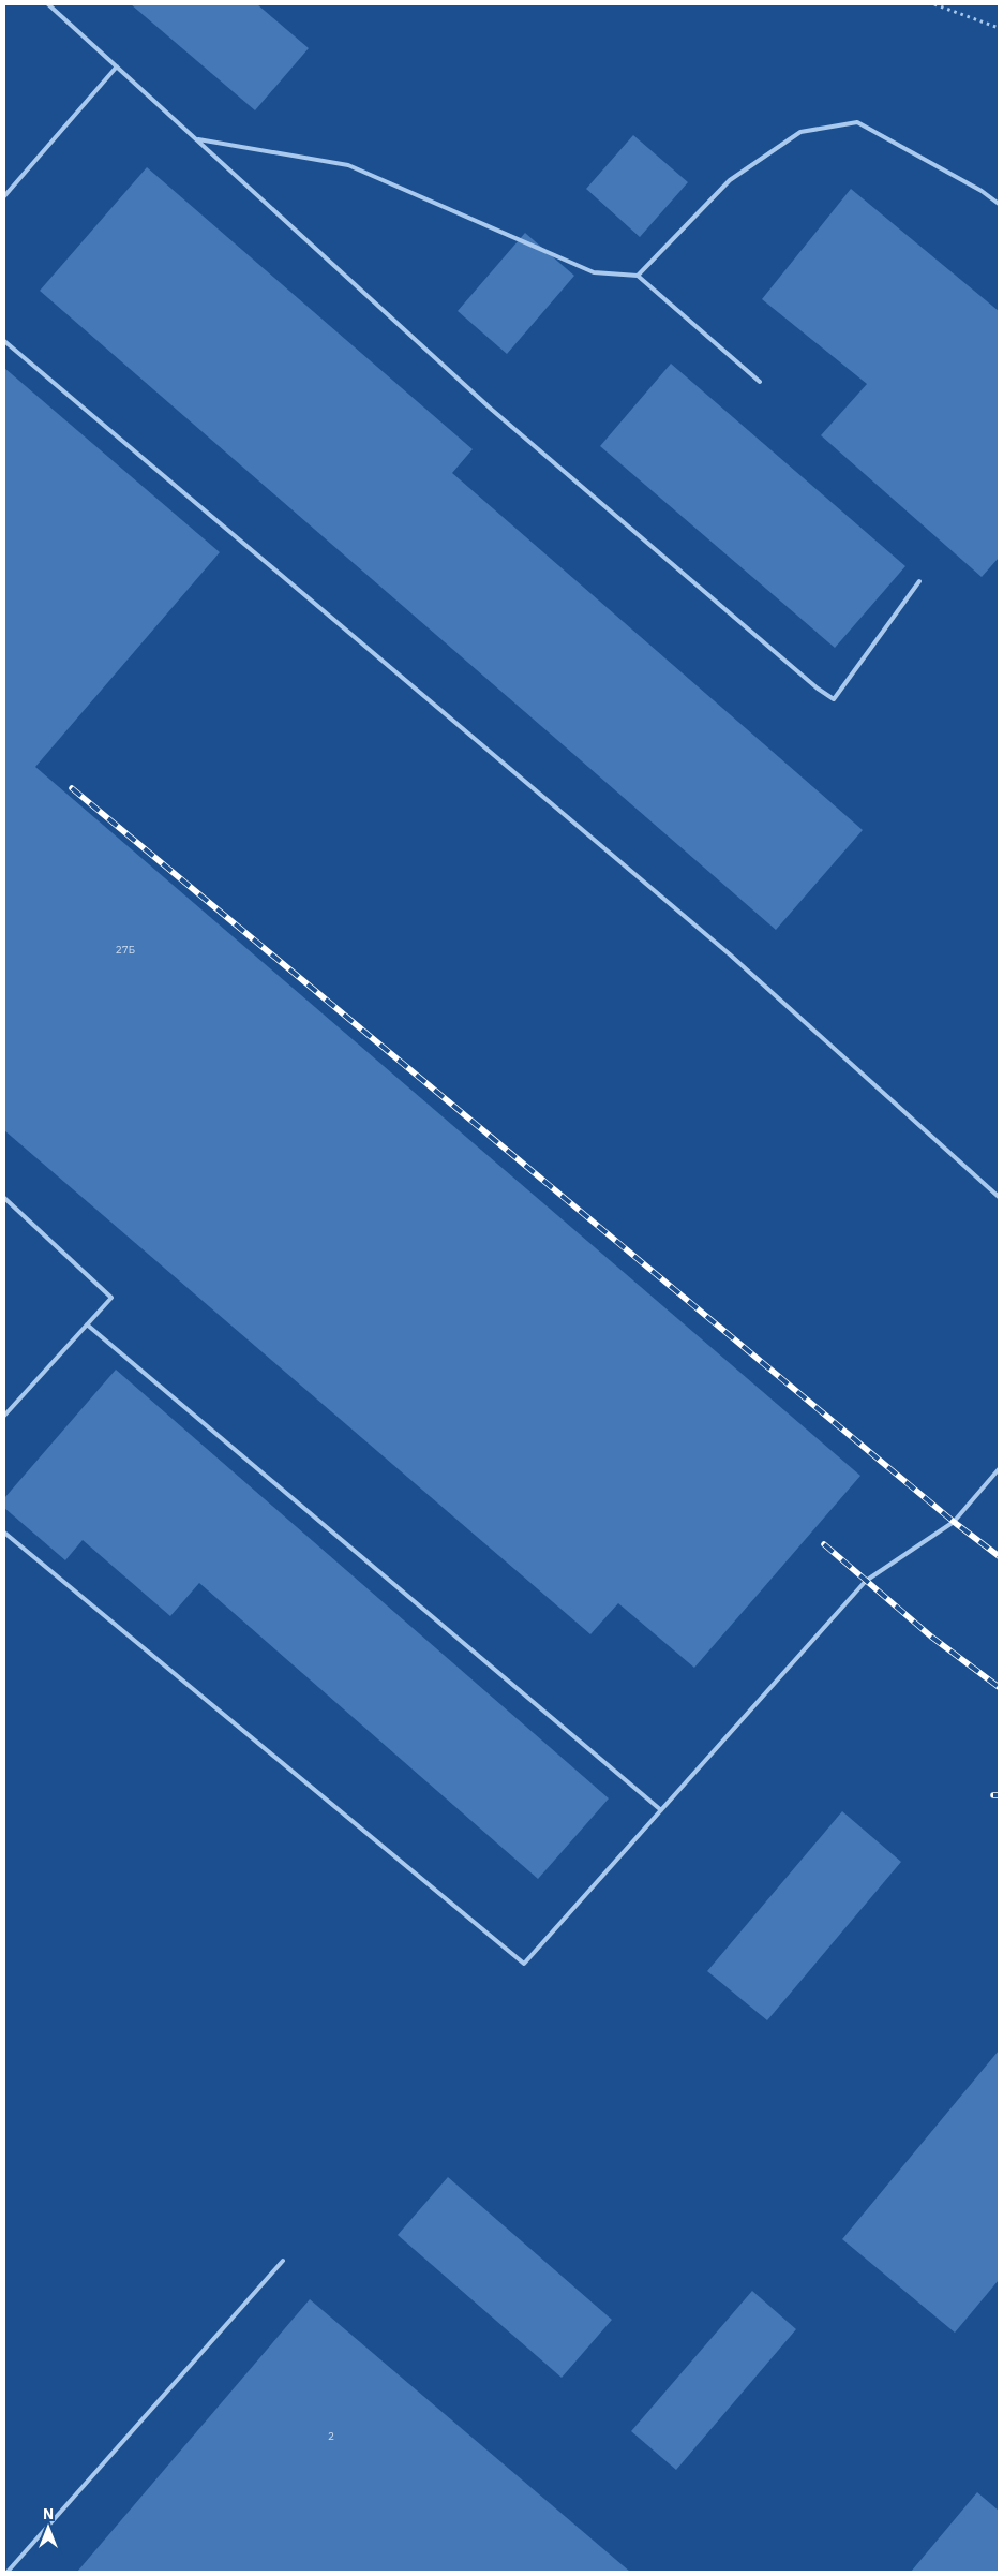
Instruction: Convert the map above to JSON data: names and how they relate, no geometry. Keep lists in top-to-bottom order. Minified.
{"house_numbers":["27Б","2"],"north":"top"}
